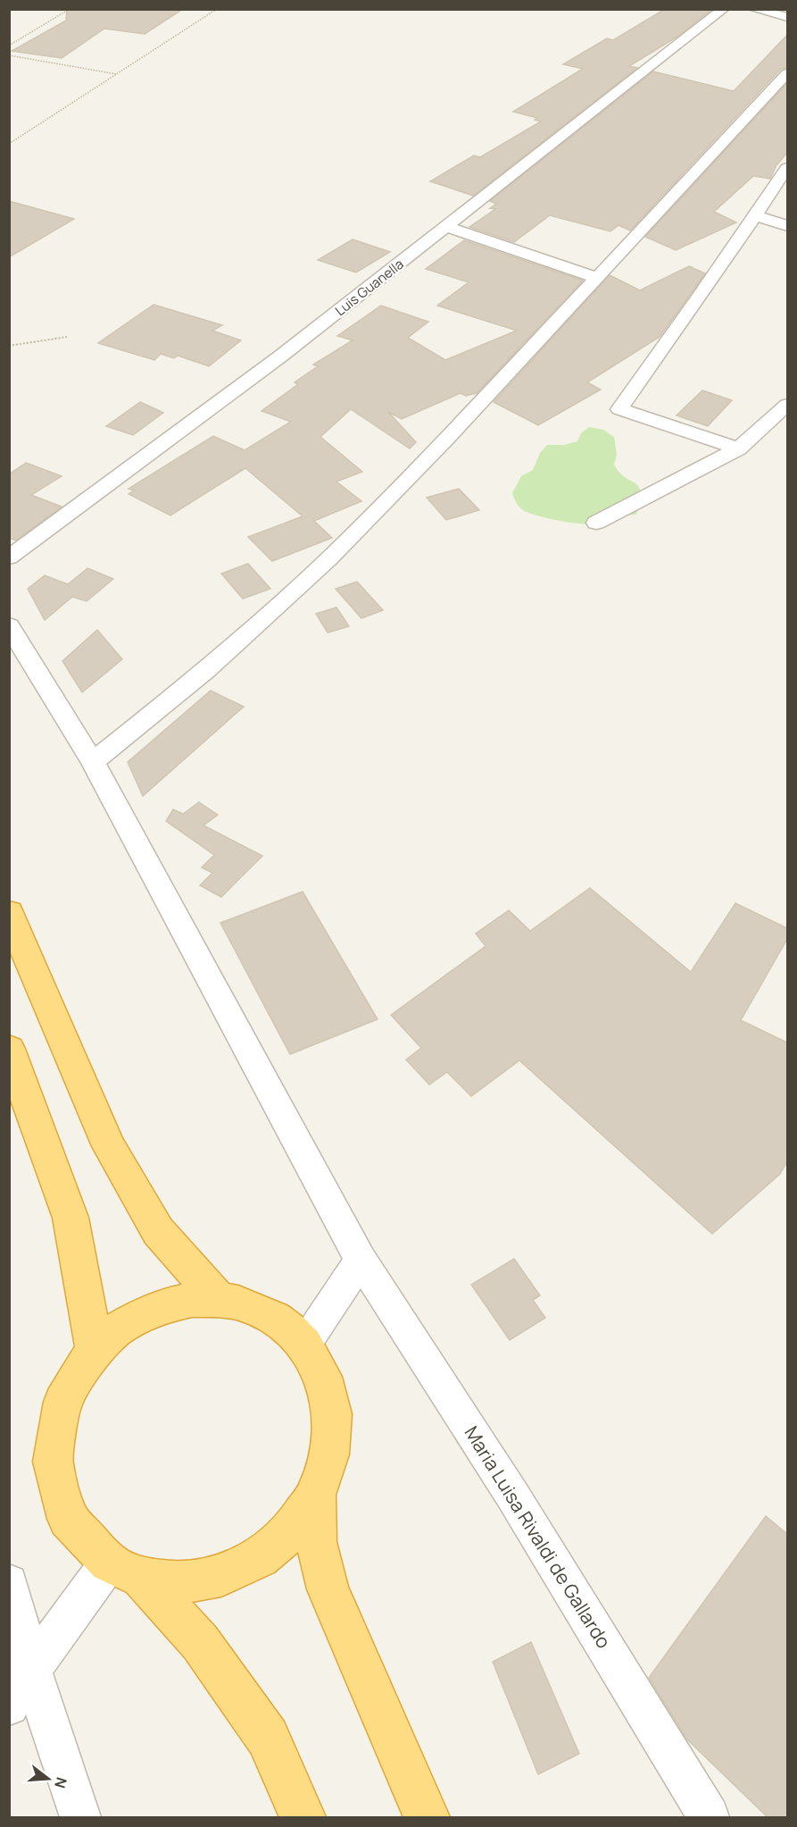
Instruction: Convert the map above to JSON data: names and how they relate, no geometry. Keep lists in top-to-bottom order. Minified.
{"streets":{"street":["Luis Guanella","Maria Luisa Rivaldi de Gallardo"]},"north":"right"}
